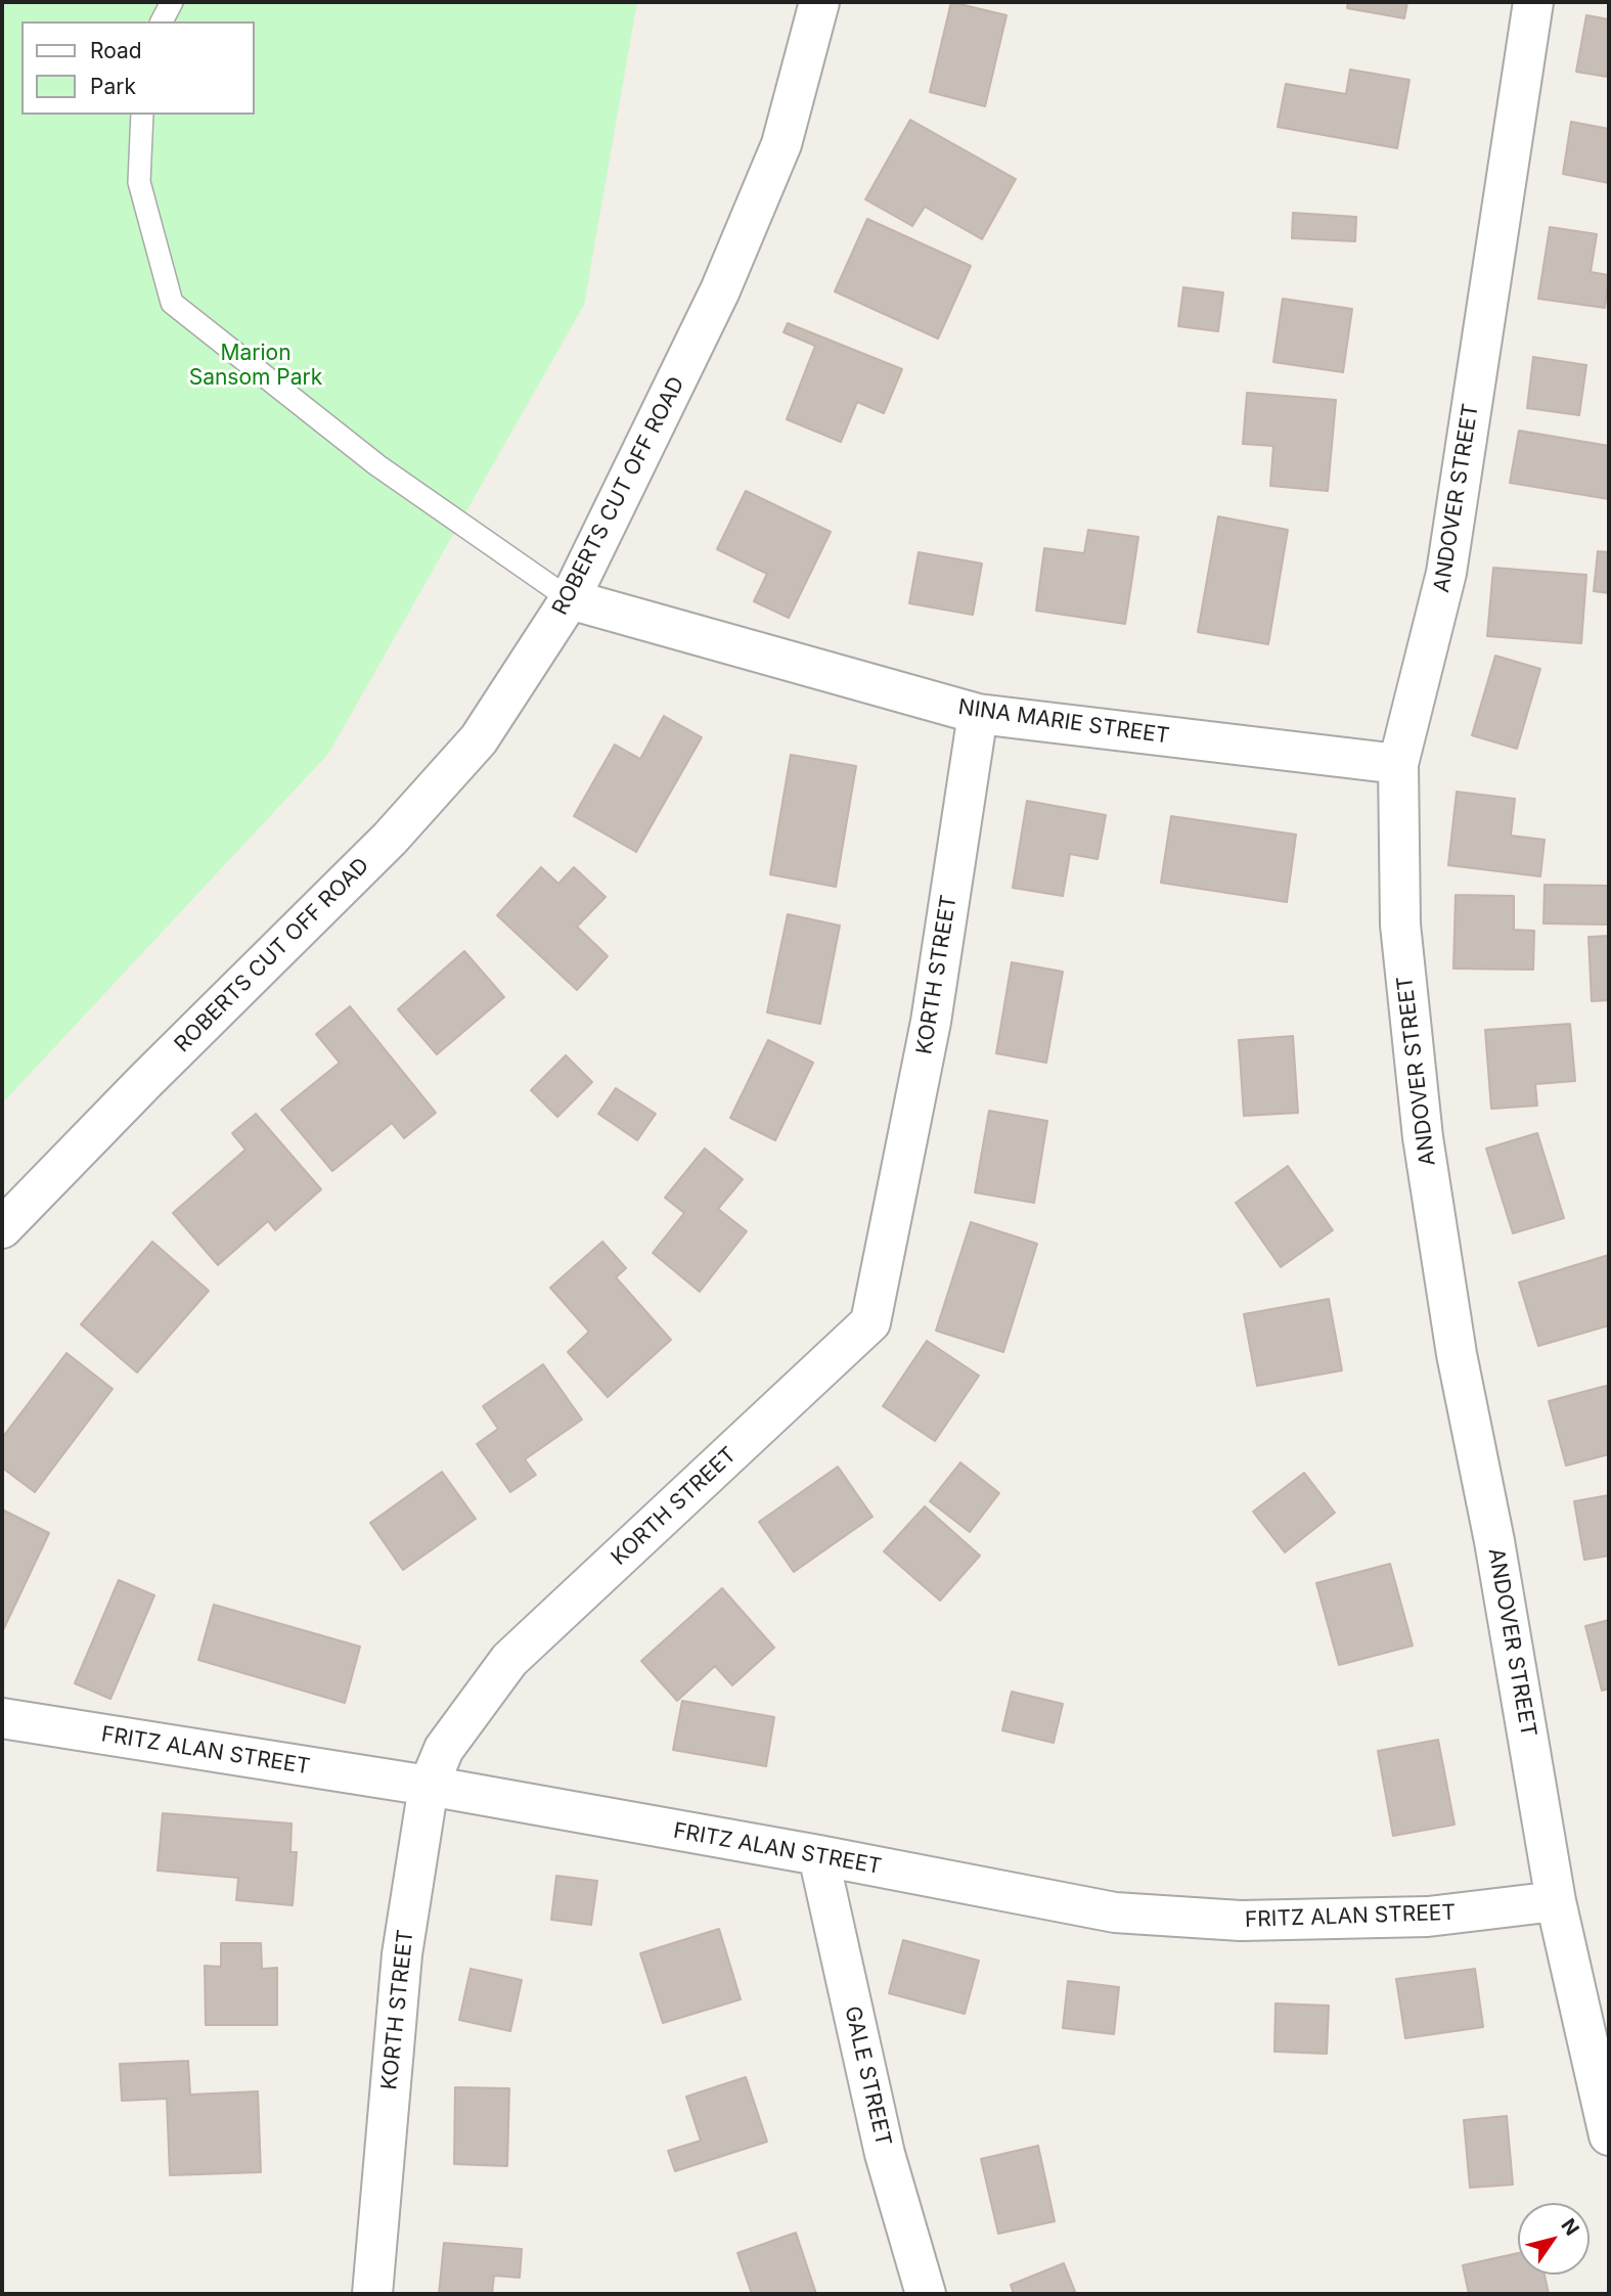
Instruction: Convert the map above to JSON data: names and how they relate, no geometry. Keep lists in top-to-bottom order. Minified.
{"streets":{"street":["ROBERTS CUT OFF ROAD","ANDOVER STREET","NINA MARIE STREET","KORTH STREET","FRITZ ALAN STREET","GALE STREET"]},"crossings":[["ROBERTS CUT OFF ROAD","NINA MARIE STREET"],["ANDOVER STREET","NINA MARIE STREET"],["ANDOVER STREET","FRITZ ALAN STREET"],["NINA MARIE STREET","KORTH STREET"],["KORTH STREET","FRITZ ALAN STREET"],["FRITZ ALAN STREET","GALE STREET"]],"parks":["Marion Sansom Park"],"legend":["Road","Park"],"north":"top right"}
